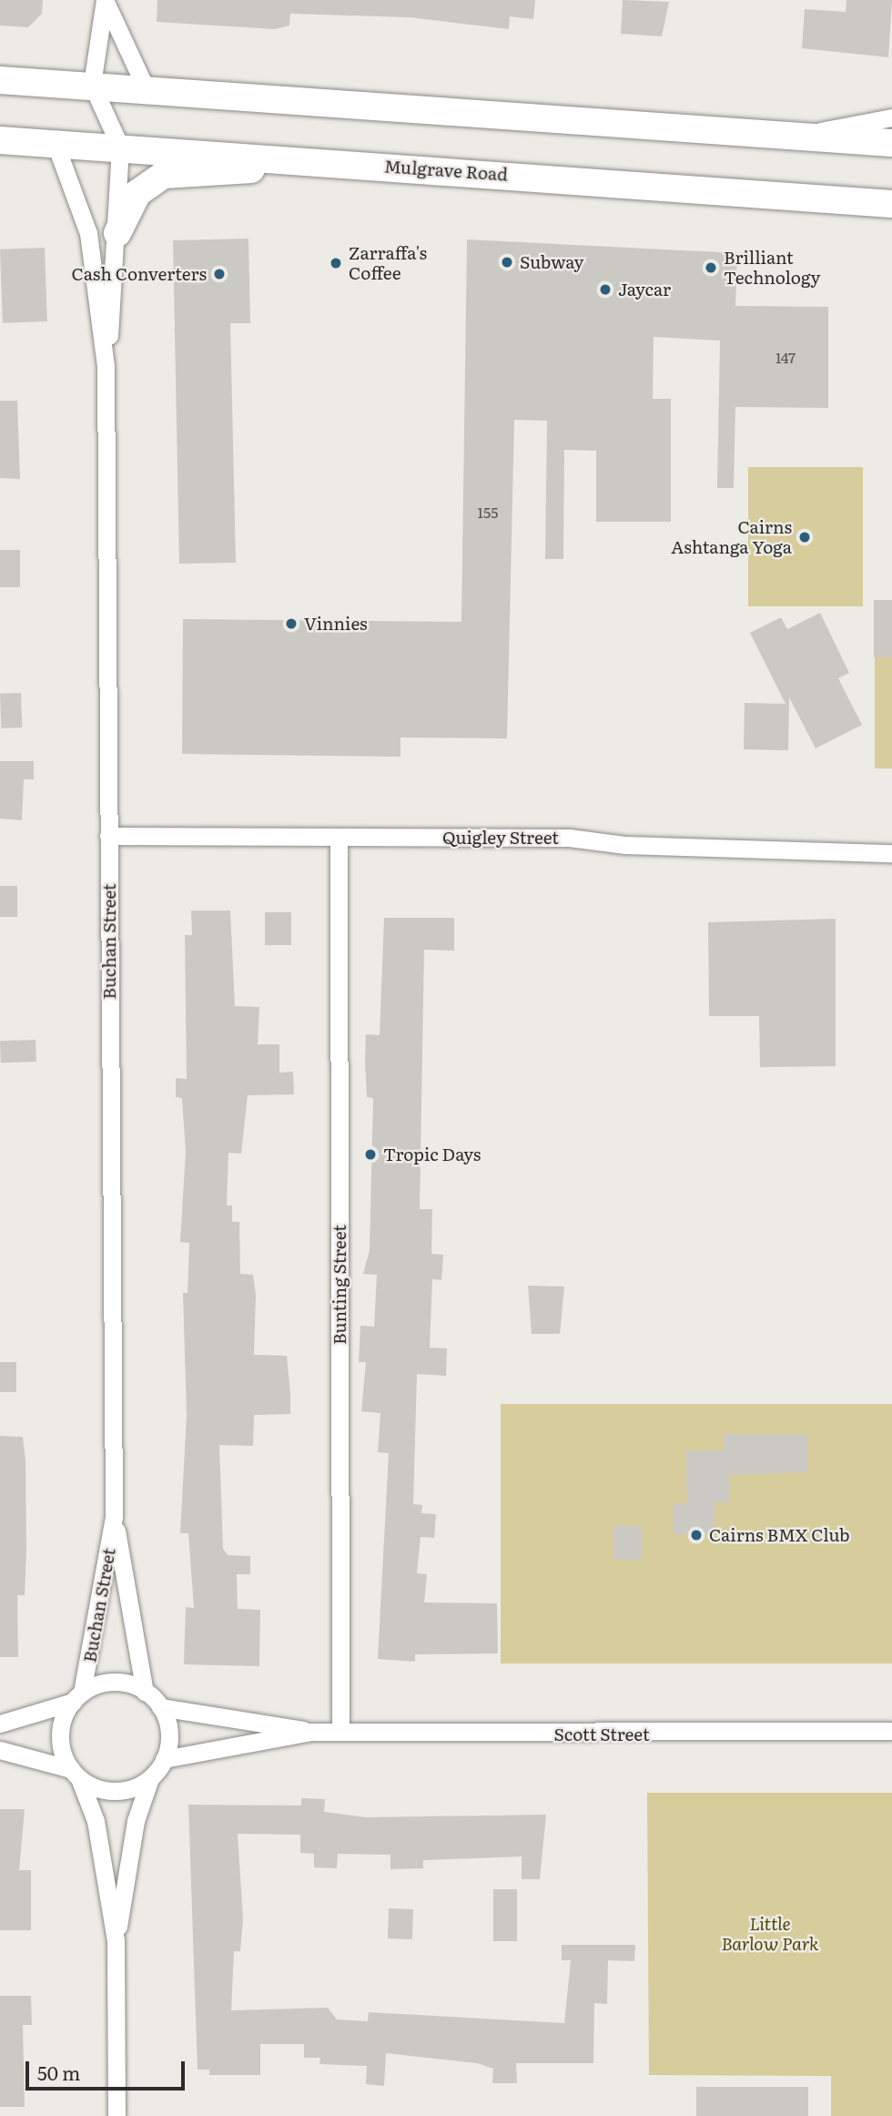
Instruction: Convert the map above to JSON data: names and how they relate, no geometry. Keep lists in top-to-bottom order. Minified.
{"streets":{"main road":["Mulgrave Road"],"street":["Quigley Street","Buchan Street","Bunting Street","Scott Street"]},"crossings":[["Mulgrave Road","Buchan Street"],["Quigley Street","Buchan Street"],["Quigley Street","Bunting Street"],["Buchan Street","Scott Street"],["Bunting Street","Scott Street"]],"parks":["Little Barlow Park"],"places":["Subway","Zarraffa's Coffee","Brilliant Technology","Cash Converters","Jaycar","Cairns Ashtanga Yoga","Vinnies","Tropic Days","Cairns BMX Club"],"house_numbers":["147","155"],"scale_bar":"50 m"}
